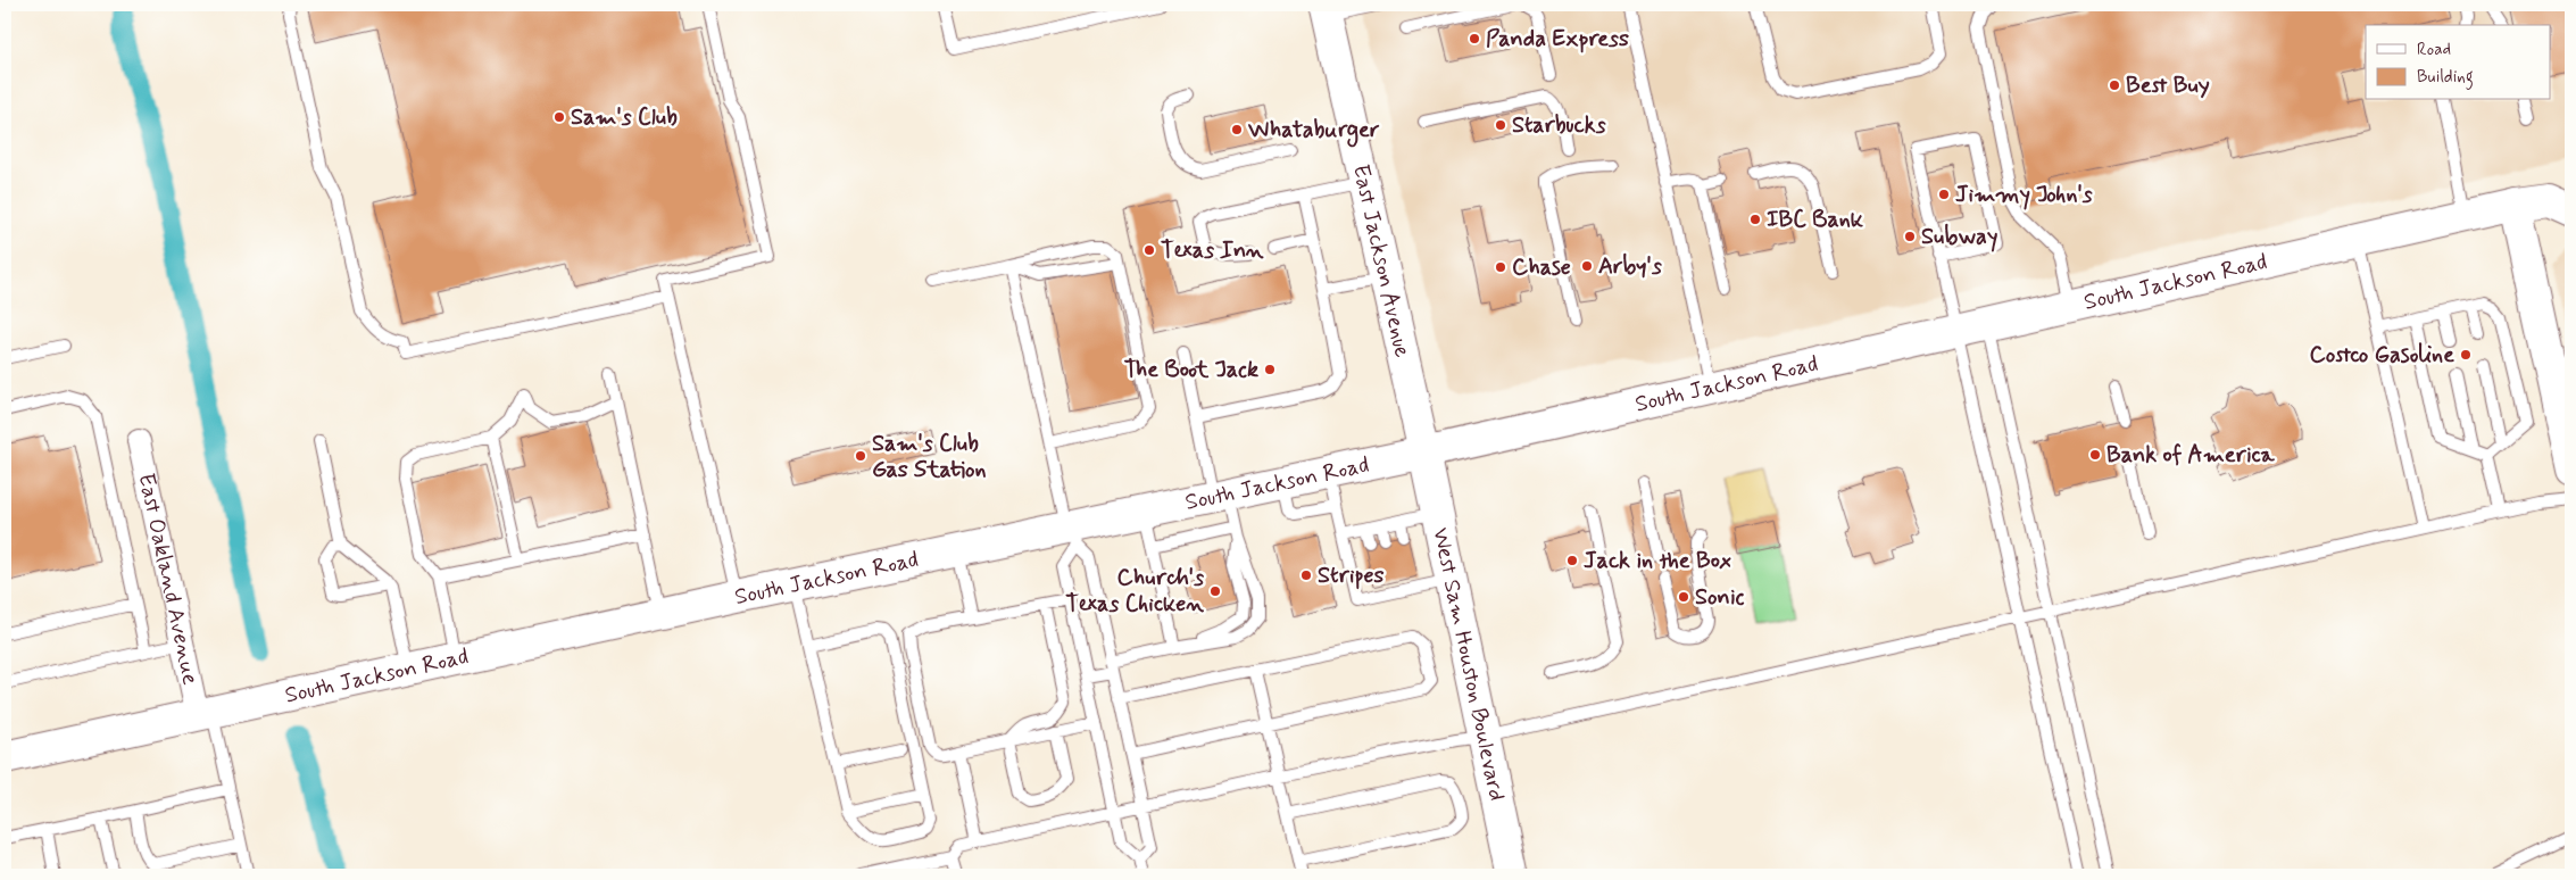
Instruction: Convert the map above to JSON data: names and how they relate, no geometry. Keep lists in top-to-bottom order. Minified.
{"streets":{"main road":["East Jackson Avenue","South Jackson Road","West Sam Houston Boulevard"],"street":["East Oakland Avenue"]},"crossings":[["East Jackson Avenue","South Jackson Road"],["East Jackson Avenue","West Sam Houston Boulevard"],["South Jackson Road","East Oakland Avenue"],["South Jackson Road","West Sam Houston Boulevard"]],"places":["Panda Express","Best Buy","Sam's Club","Starbucks","Whataburger","Jimmy John's","IBC Bank","Subway","Texas Inn","Arby's","Chase","Costco Gasoline","The Boot Jack","Bank of America","Sam's Club Gas Station","Jack in the Box","Stripes","Church's Texas Chicken","Sonic"],"legend":["Road","Building"]}
